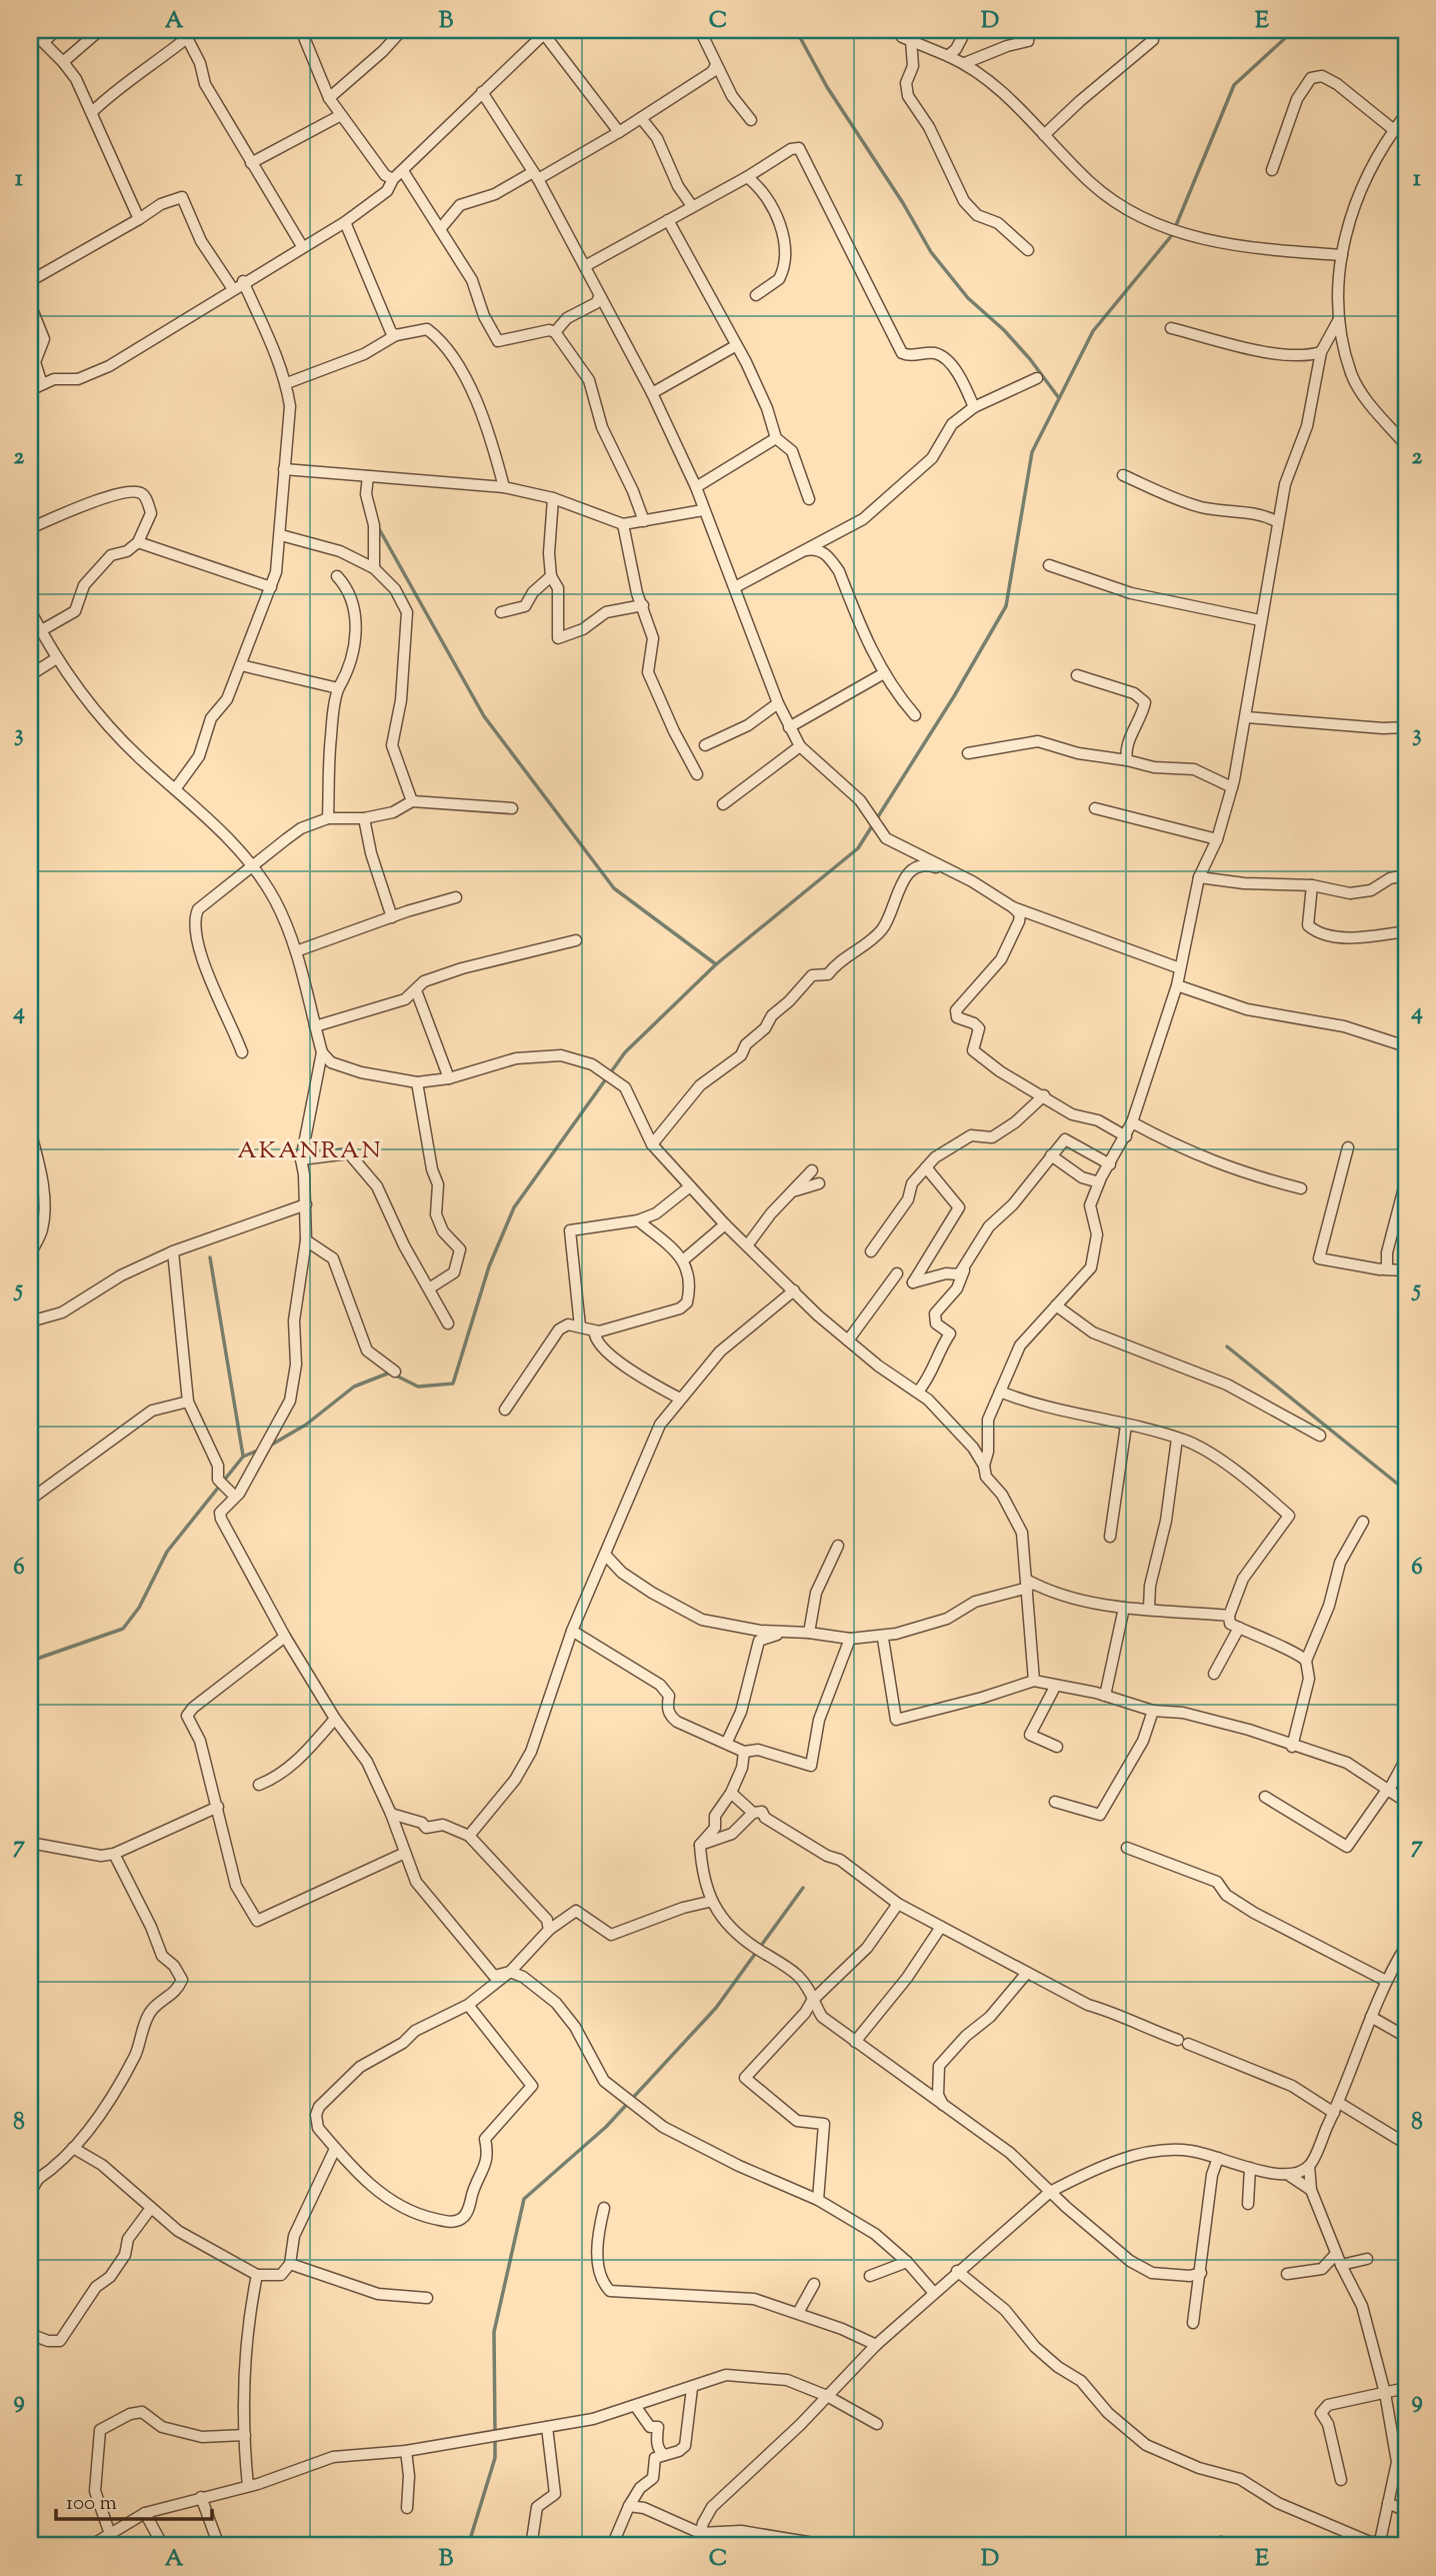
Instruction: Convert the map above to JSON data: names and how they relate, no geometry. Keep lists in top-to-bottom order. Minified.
{"districts":["AKANRAN"],"scale_bar":"100 m","grid":{"columns":["A","B","C","D","E"],"rows":["1","2","3","4","5","6","7","8","9"]}}
